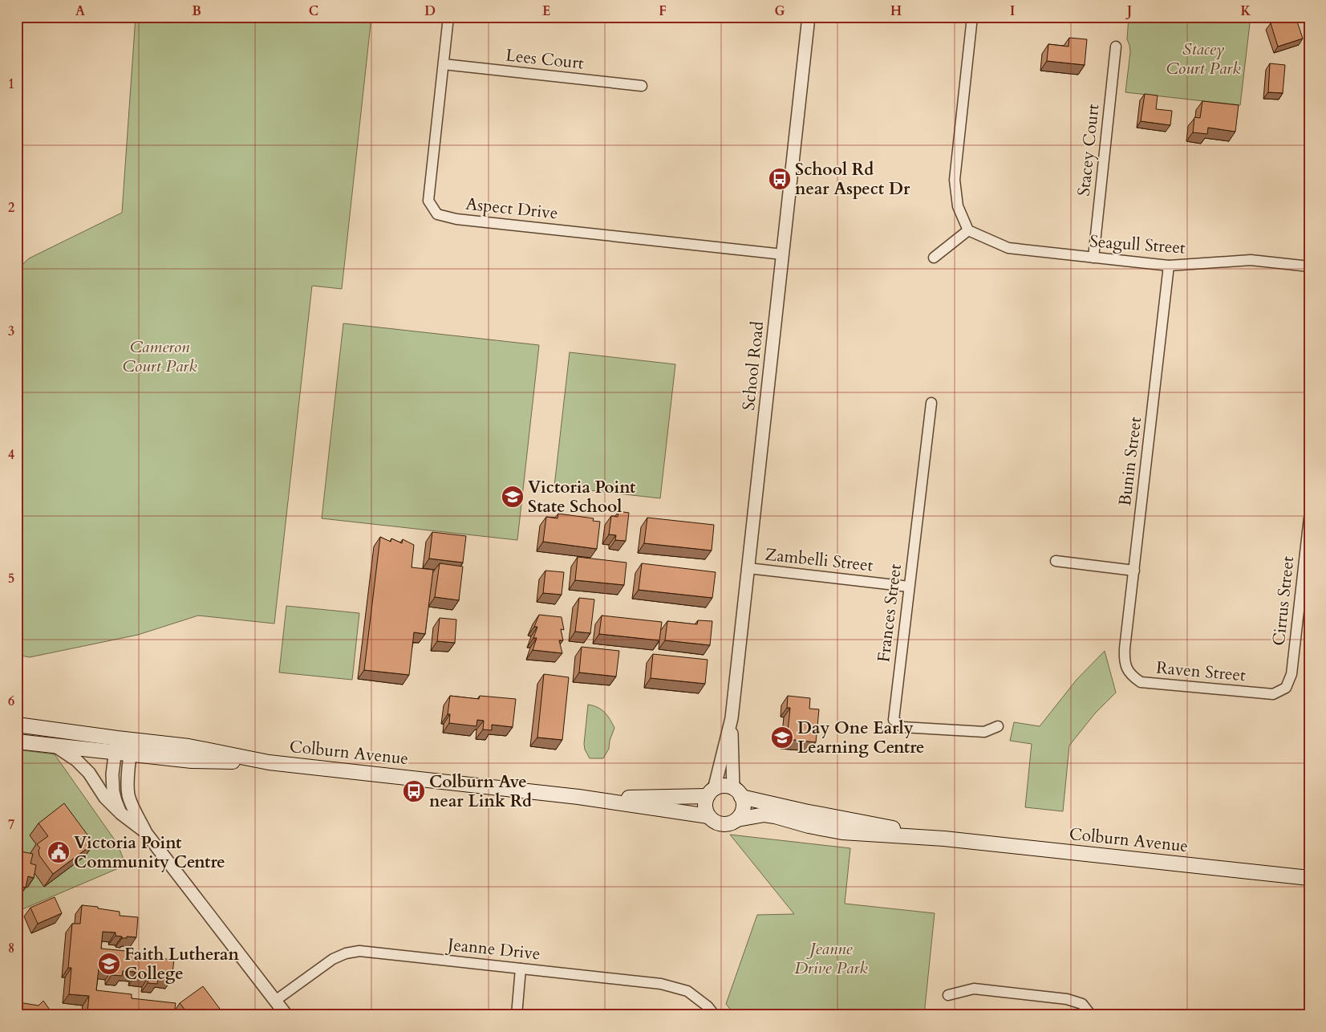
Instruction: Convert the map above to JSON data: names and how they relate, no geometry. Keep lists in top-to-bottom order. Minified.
{"streets":{"main road":["Colburn Avenue"],"street":["Lees Court","Stacey Court","Aspect Drive","Seagull Street","School Road","Bunin Street","Zambelli Street","Cirrus Street","Frances Street","Raven Street","Jeanne Drive"]},"crossings":[["Lees Court","Aspect Drive"],["Stacey Court","Seagull Street"],["Aspect Drive","School Road"],["Seagull Street","Bunin Street"],["School Road","Zambelli Street"],["School Road","Colburn Avenue"],["Bunin Street","Raven Street"],["Zambelli Street","Frances Street"],["Cirrus Street","Raven Street"]],"parks":["Stacey Court Park","Cameron Court Park","Jeanne Drive Park"],"places":{"bus stop":["School Rd near Aspect Dr","Colburn Ave near Link Rd"],"school or university":["Victoria Point State School","Day One Early Learning Centre","Faith Lutheran College"],"public building":["Victoria Point Community Centre"]},"grid":{"columns":["A","B","C","D","E","F","G","H","I","J","K"],"rows":["1","2","3","4","5","6","7","8"]}}
